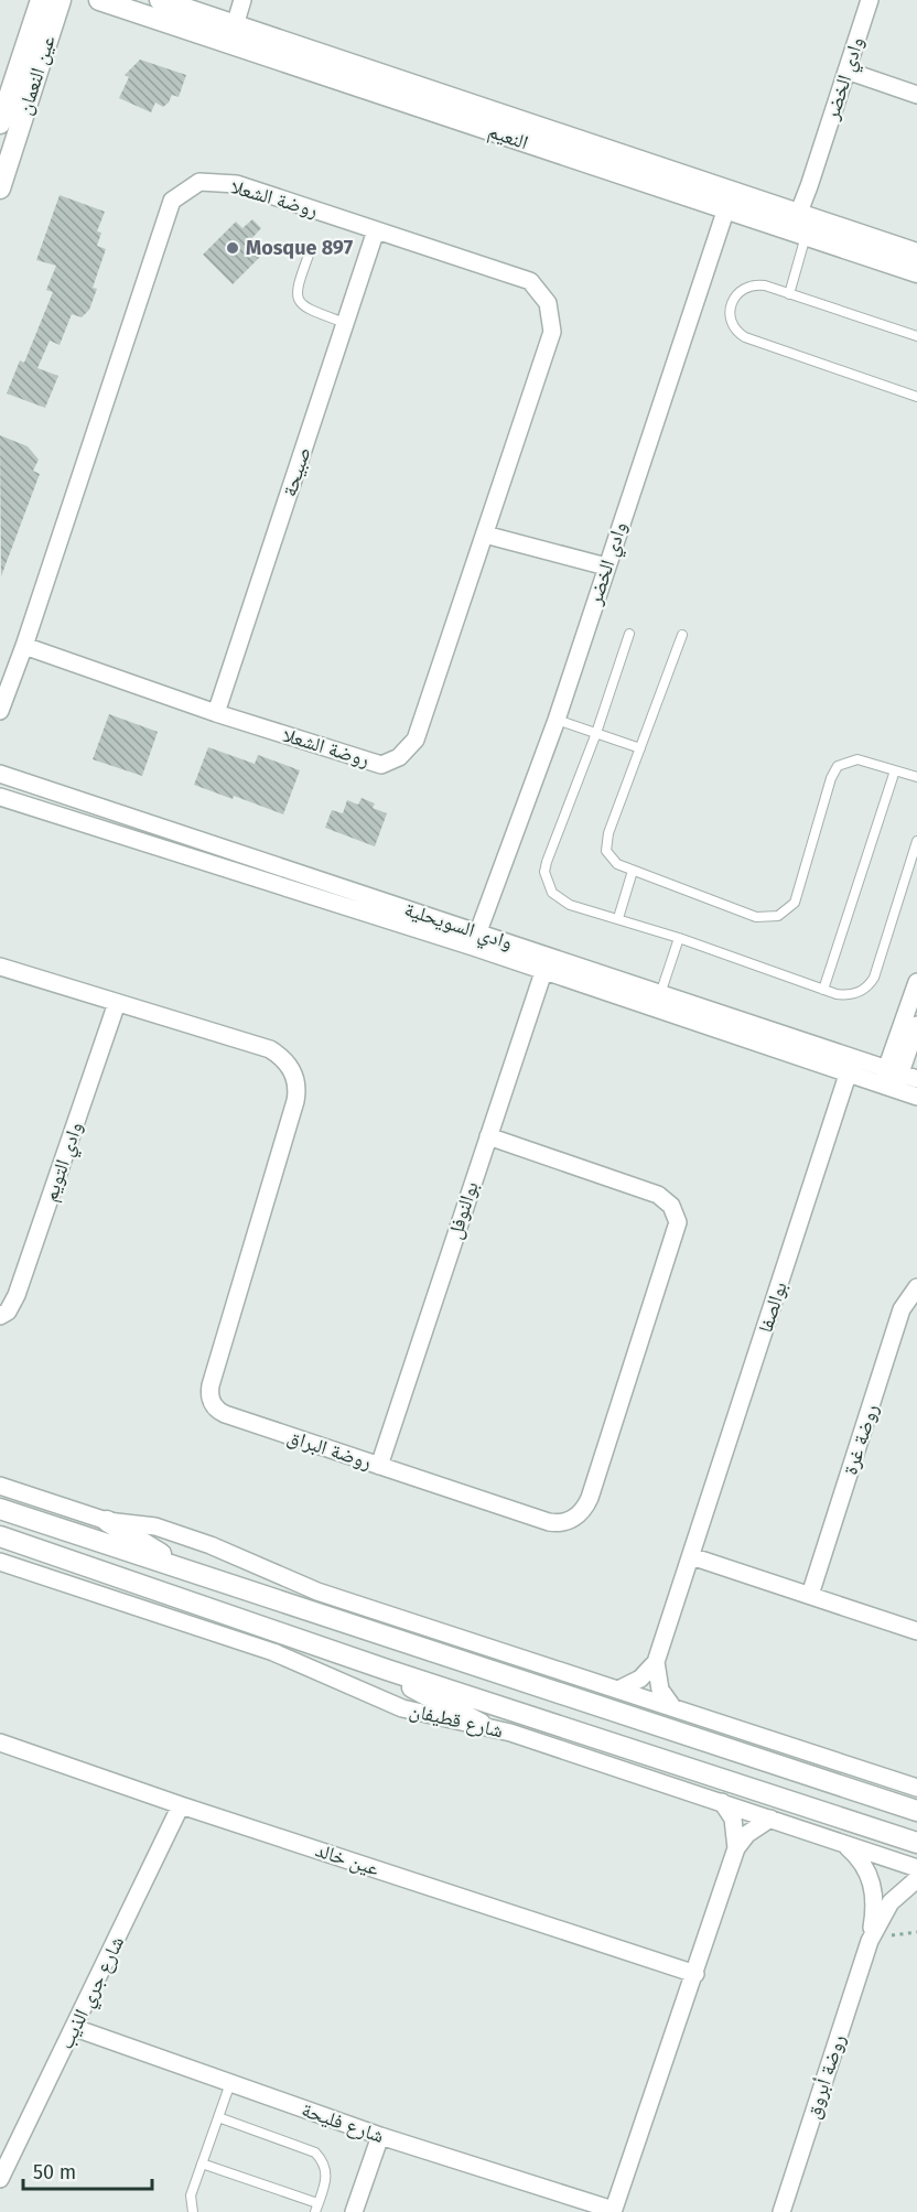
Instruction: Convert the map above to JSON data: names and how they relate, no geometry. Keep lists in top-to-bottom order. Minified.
{"streets":{"street":["عين النعمان","وادي الخضر","النعيم","روضة الشعلا","صبيحة","وادي السويحلية","وادي التويم","بوالنوفل","بوالصفا","روضة غرة","روضة البراق","شارع قطيفان","عين خالد","شارع جري الذيب","روضة أبروق","شارع فليحة"]},"crossings":[["وادي الخضر","النعيم"],["وادي الخضر","وادي السويحلية"],["روضة الشعلا","صبيحة"],["وادي السويحلية","بوالنوفل"],["وادي السويحلية","بوالصفا"],["وادي التويم","روضة البراق"],["بوالنوفل","روضة البراق"],["شارع قطيفان","روضة أبروق"],["عين خالد","شارع جري الذيب"],["شارع جري الذيب","شارع فليحة"]],"places":["Mosque 897"],"scale_bar":"50 m"}
